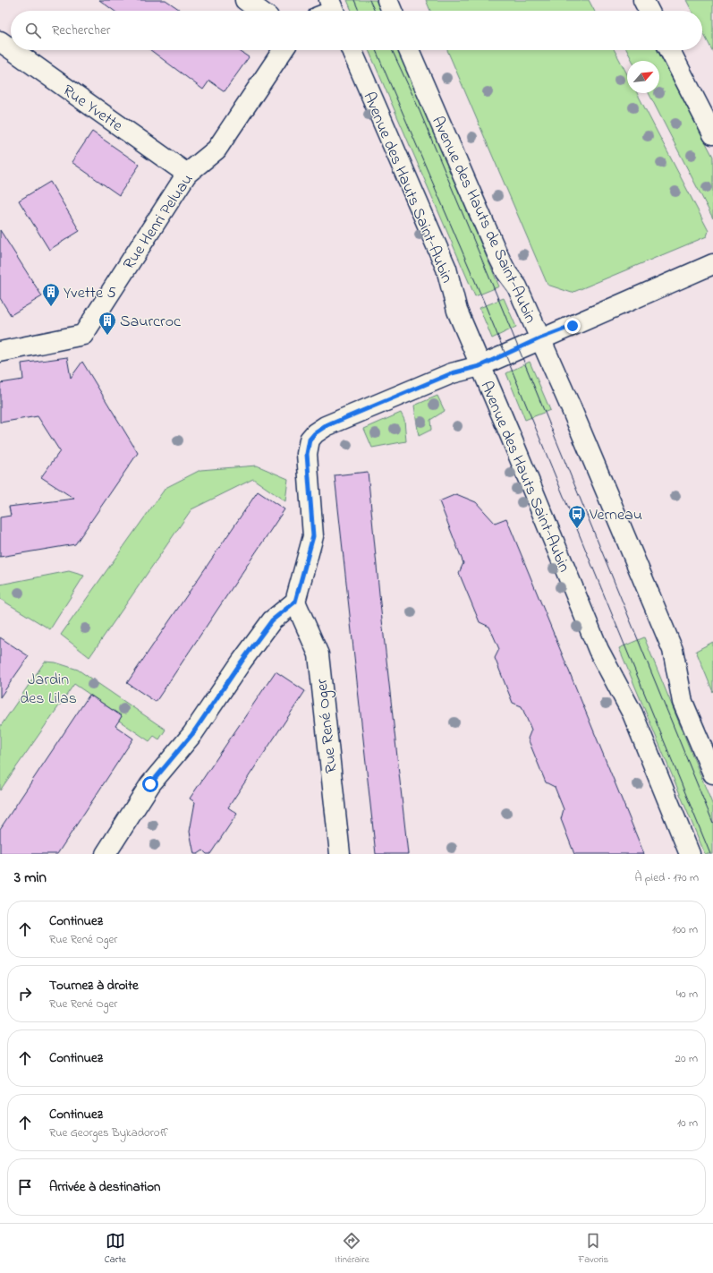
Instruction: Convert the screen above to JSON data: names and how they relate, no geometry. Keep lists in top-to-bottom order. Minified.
{"streets":{"street":["Rue Yvette","Avenue des Hauts Saint-Aubin","Avenue des Hauts de Saint-Aubin","Rue Henri Peluau","Rue René Oger"]},"crossings":[["Rue Yvette","Rue Henri Peluau"]],"parks":["Jardin des Lilas"],"places":{"building":["Yvette 5","Saurcroc"],"bus stop":["Verneau"]},"north":"top right","page":{"search":"Rechercher","heading":["3 min","À pied · 170 m"],"list":[["Continuez","Rue René Oger","100 m"],["Tournez à droite","Rue René Oger","40 m"],["Continuez","20 m"],["Continuez","Rue Georges Bykadoroff","10 m"],"Arrivée à destination"],"nav":["Carte","Itinéraire","Favoris"]}}
